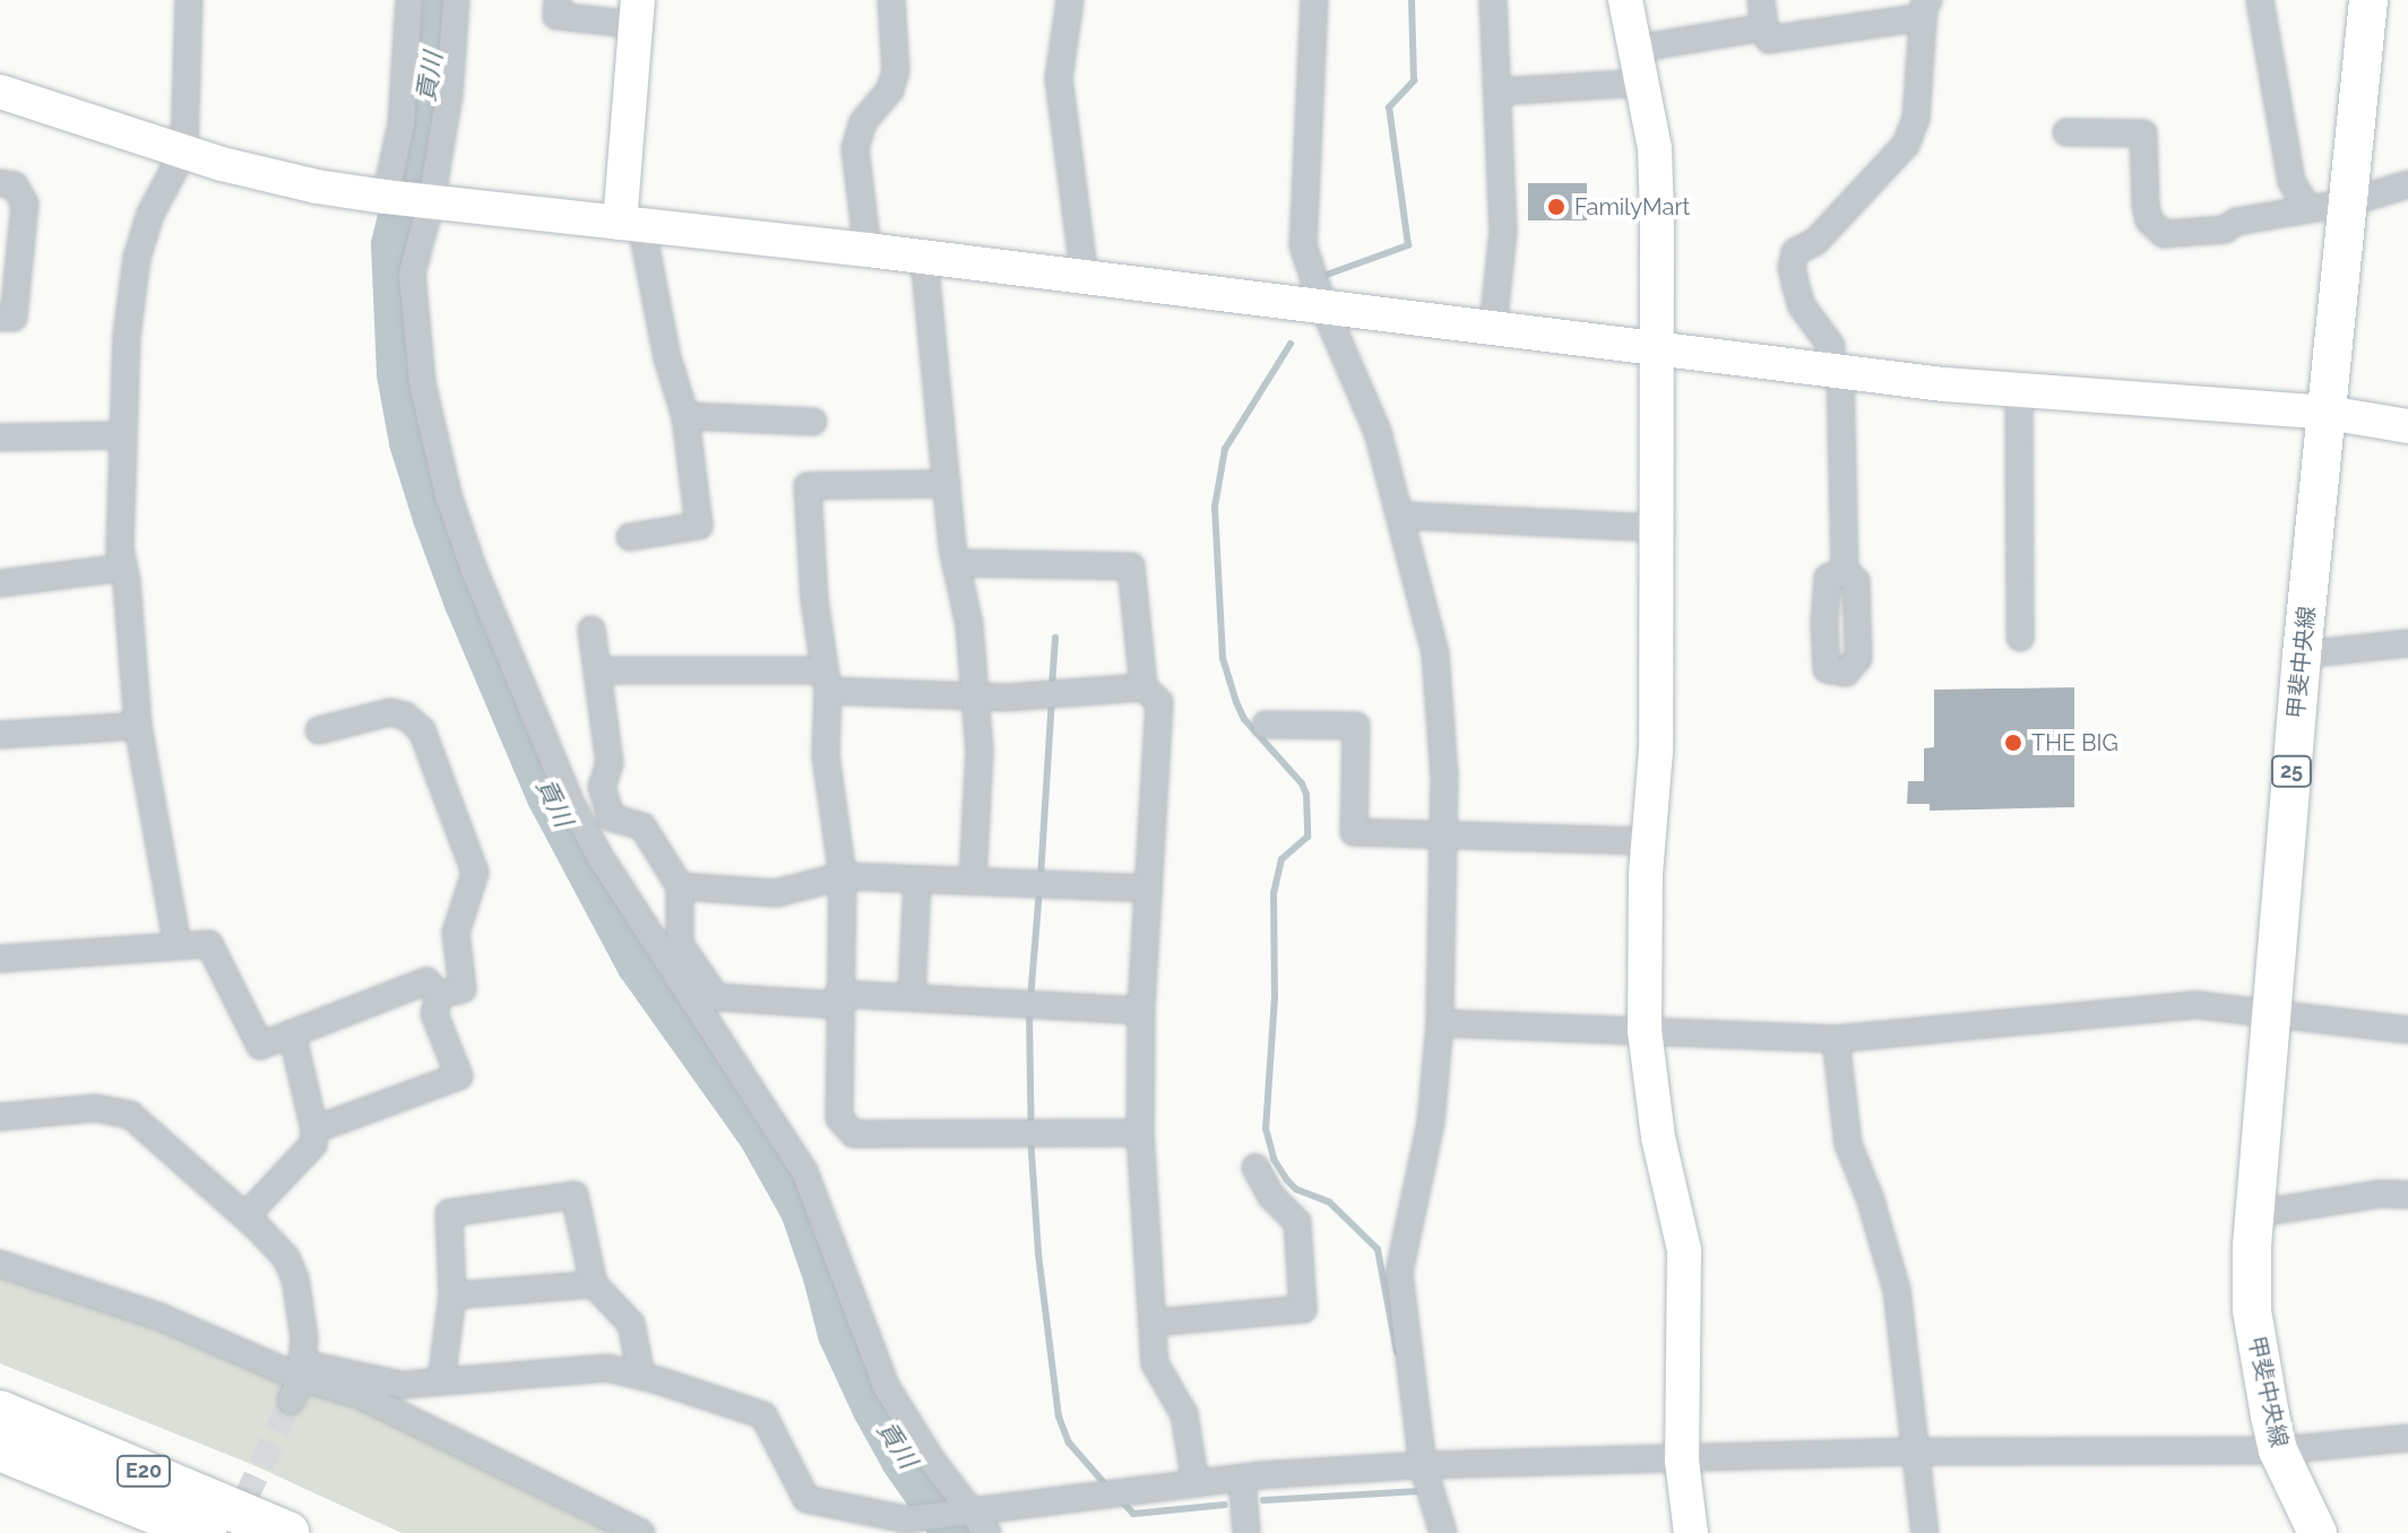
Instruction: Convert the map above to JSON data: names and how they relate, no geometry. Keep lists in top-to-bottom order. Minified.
{"streets":{"highway":["E20"],"main road":["甲斐中央線","25"]},"water":["貢川"],"places":["FamilyMart","THE BIG"]}
